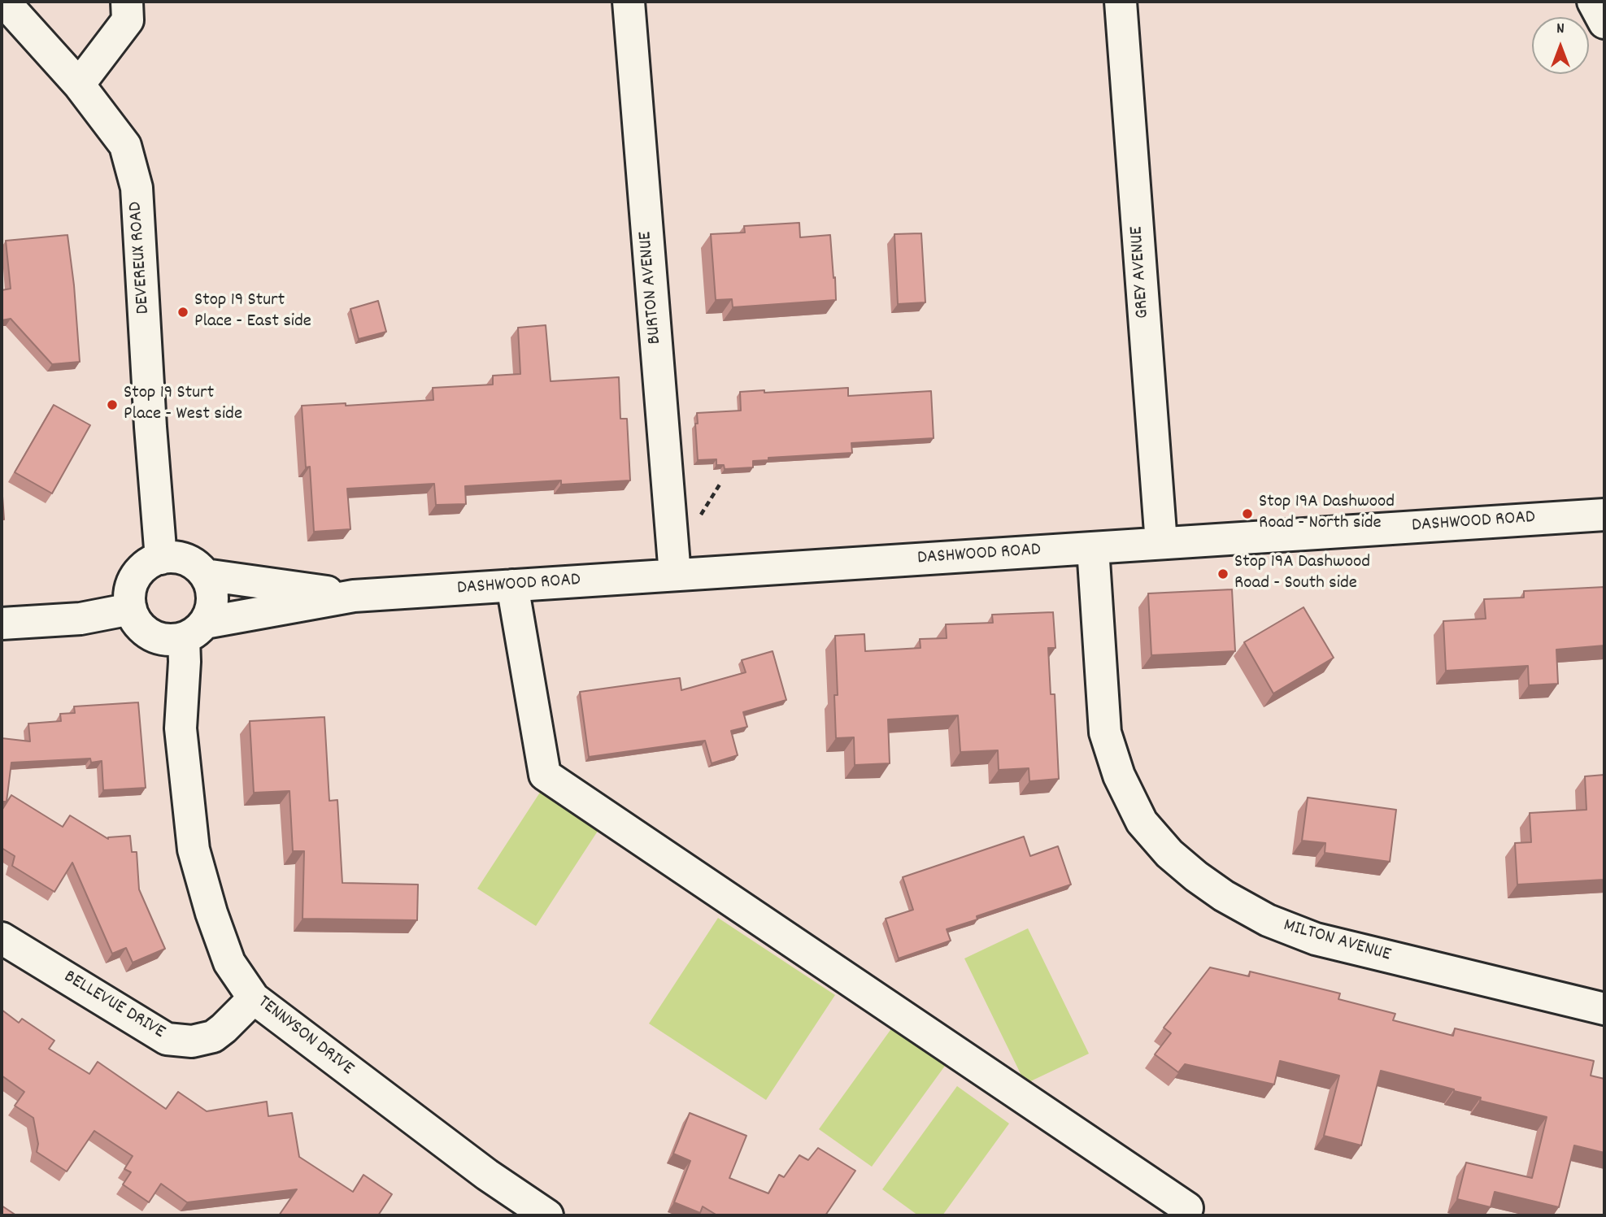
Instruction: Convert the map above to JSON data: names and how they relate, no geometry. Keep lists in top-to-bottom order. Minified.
{"streets":{"street":["DEVEREUX ROAD","GREY AVENUE","BURTON AVENUE","DASHWOOD ROAD","MILTON AVENUE","BELLEVUE DRIVE","TENNYSON DRIVE"]},"crossings":[["DEVEREUX ROAD","TENNYSON DRIVE"],["GREY AVENUE","DASHWOOD ROAD"],["BURTON AVENUE","DASHWOOD ROAD"],["DASHWOOD ROAD","MILTON AVENUE"],["BELLEVUE DRIVE","TENNYSON DRIVE"]],"places":["Stop 19 Sturt Place - East side","Stop 19 Sturt Place - West side","Stop 19A Dashwood Road - North side","Stop 19A Dashwood Road - South side"],"north":"top"}
